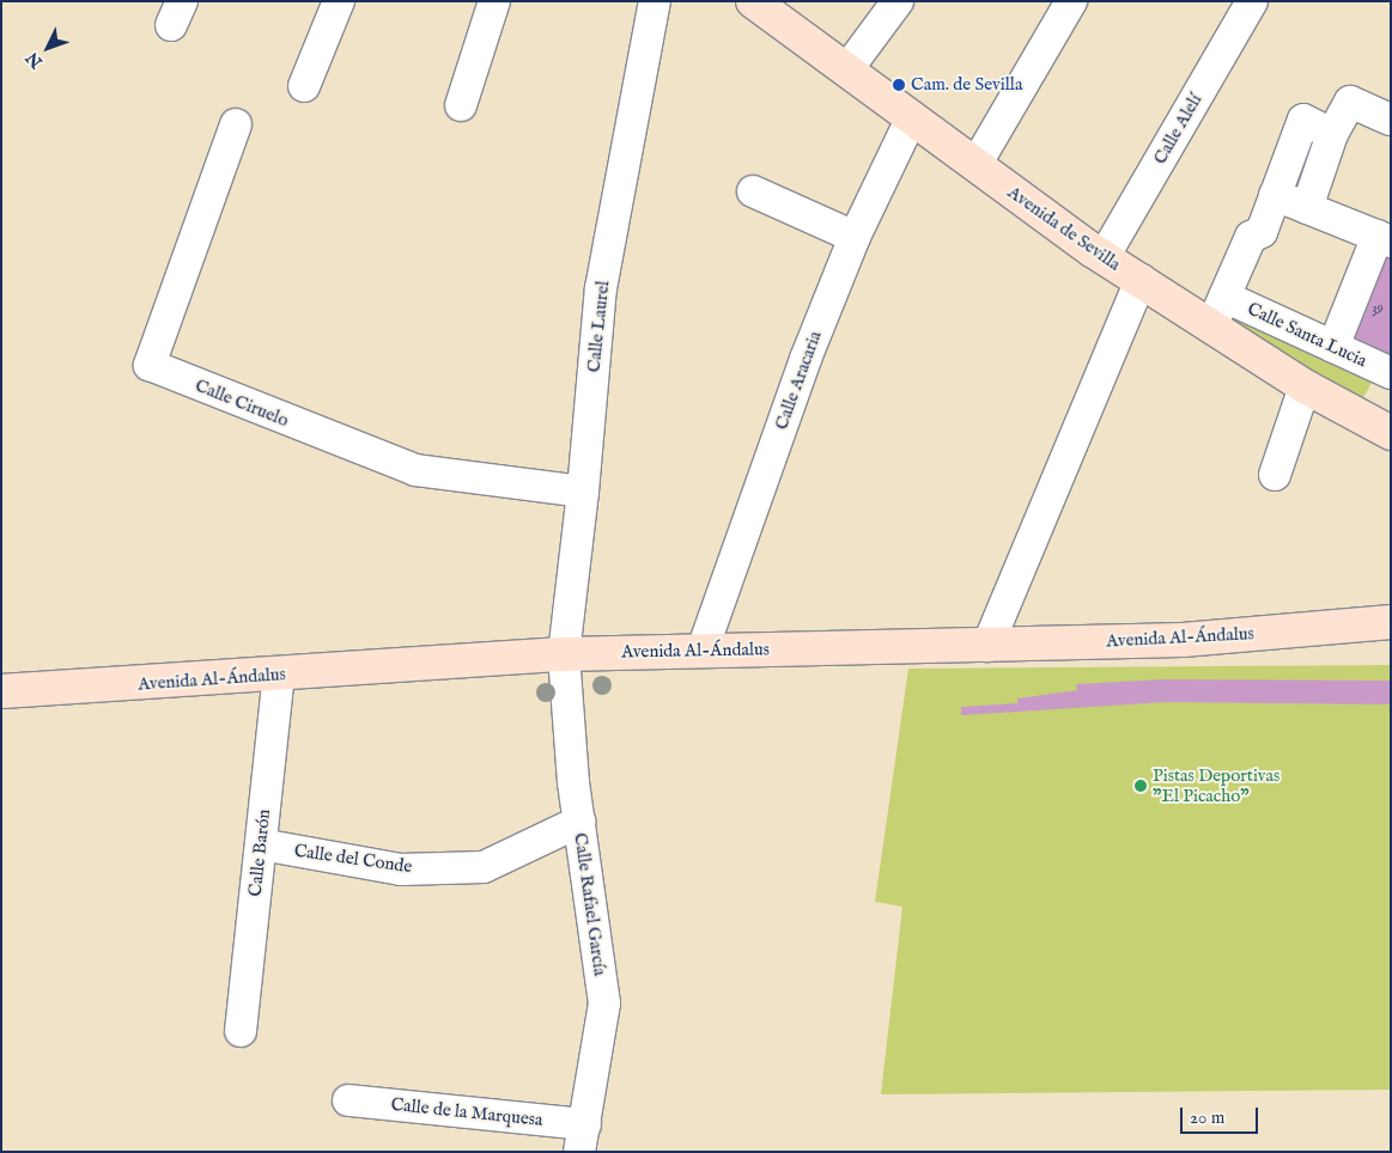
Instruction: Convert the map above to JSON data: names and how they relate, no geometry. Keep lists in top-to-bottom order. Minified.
{"streets":{"street":["Calle Alelí","Avenida de Sevilla","Calle Laurel","Calle Santa Lucia","Calle Aracaria","Calle Ciruelo","Avenida Al-Ándalus","Calle Barón","Calle del Conde","Calle Rafael García","Calle de la Marquesa"]},"crossings":[["Calle Alelí","Avenida de Sevilla"],["Avenida de Sevilla","Calle Santa Lucia"],["Avenida de Sevilla","Calle Aracaria"],["Calle Laurel","Calle Ciruelo"],["Calle Laurel","Avenida Al-Ándalus"],["Calle Laurel","Calle Rafael García"],["Calle Aracaria","Avenida Al-Ándalus"],["Avenida Al-Ándalus","Calle Barón"],["Avenida Al-Ándalus","Calle Rafael García"],["Calle Barón","Calle del Conde"],["Calle del Conde","Calle Rafael García"],["Calle Rafael García","Calle de la Marquesa"]],"places":["Cam. de Sevilla","Pistas Deportivas \"El Picacho\""],"house_numbers":["39"],"scale_bar":"20 m","north":"bottom left"}
